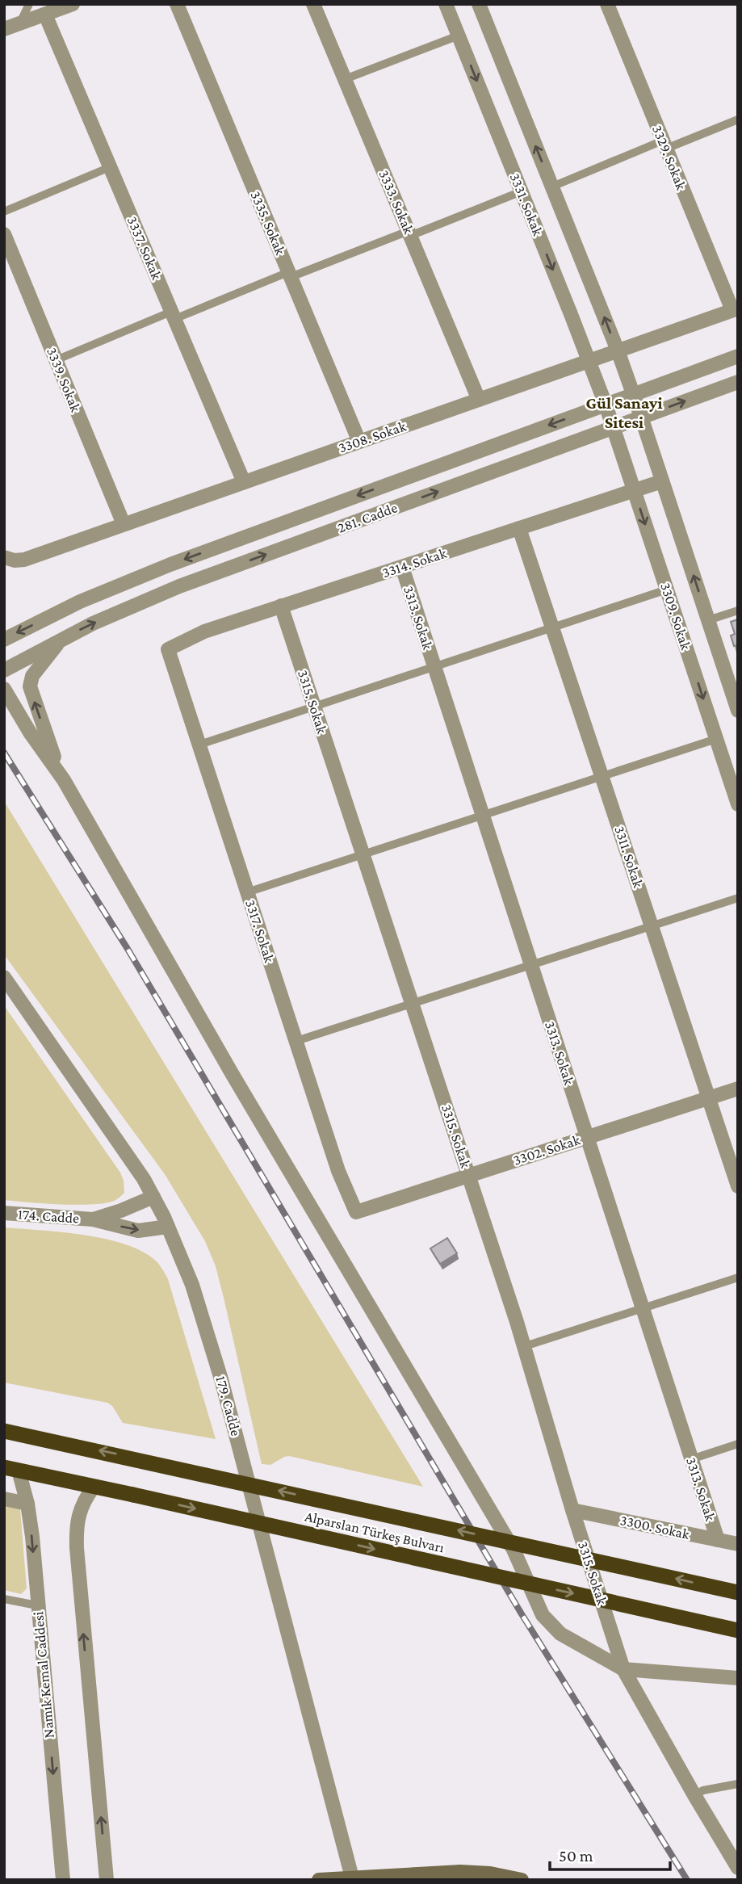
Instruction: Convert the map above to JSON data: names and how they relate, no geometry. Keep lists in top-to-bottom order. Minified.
{"streets":{"highway":["Alparslan Türkeş Bulvarı"],"street":["3329. Sokak","3333. Sokak","3331. Sokak","3335. Sokak","3337. Sokak","3339. Sokak","3308. Sokak","281. Cadde","3314. Sokak","3309. Sokak","3313. Sokak","3315. Sokak","3311. Sokak","3317. Sokak","3302. Sokak","174. Cadde","179. Cadde","3300. Sokak","Namık Kemal Caddesi"]},"crossings":[["3329. Sokak","3308. Sokak"],["3333. Sokak","3308. Sokak"],["3331. Sokak","3308. Sokak"],["3331. Sokak","281. Cadde"],["3331. Sokak","3309. Sokak"],["3335. Sokak","3308. Sokak"],["3337. Sokak","3308. Sokak"],["3339. Sokak","3308. Sokak"],["281. Cadde","3309. Sokak"],["3314. Sokak","3309. Sokak"],["3314. Sokak","3313. Sokak"],["3314. Sokak","3315. Sokak"],["3314. Sokak","3311. Sokak"],["3314. Sokak","3317. Sokak"],["3313. Sokak","3302. Sokak"],["3313. Sokak","3300. Sokak"],["3315. Sokak","3302. Sokak"],["3315. Sokak","3300. Sokak"],["3311. Sokak","3302. Sokak"],["3317. Sokak","3302. Sokak"],["Alparslan Türkeş Bulvarı","Namık Kemal Caddesi"]],"districts":["Gül Sanayi Sitesi"],"scale_bar":"50 m"}
